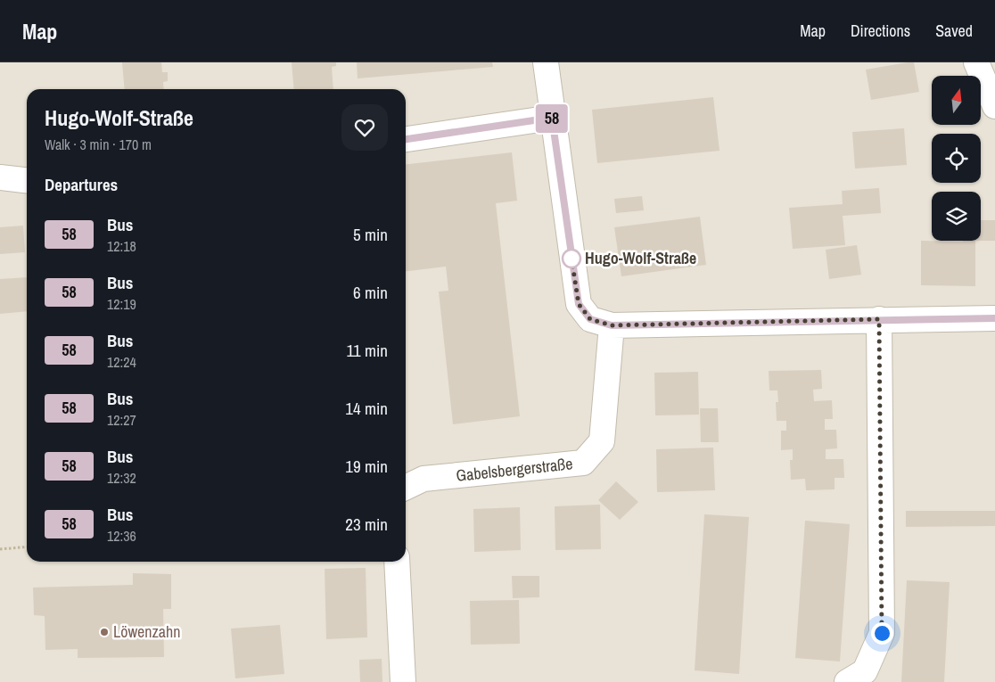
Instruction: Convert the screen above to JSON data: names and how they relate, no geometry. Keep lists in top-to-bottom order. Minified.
{"streets":{"street":["Gabelsbergerstraße"]},"places":["Hugo-Wolf-Straße","Löwenzahn"],"lines":["bus line 58"],"north":"top","page":{"header":"Map","nav":["Map","Directions","Saved"],"on_map":"58","heading":[["Hugo-Wolf-Straße","Walk · 3 min · 170 m"],"Departures"],"list":[{"mark":"58","name":"Bus","note":"12:18","value":"5 min"},{"mark":"58","name":"Bus","note":"12:19","value":"6 min"},{"mark":"58","name":"Bus","note":"12:24","value":"11 min"},{"mark":"58","name":"Bus","note":"12:27","value":"14 min"},{"mark":"58","name":"Bus","note":"12:32","value":"19 min"},{"mark":"58","name":"Bus","note":"12:36","value":"23 min"}]}}
